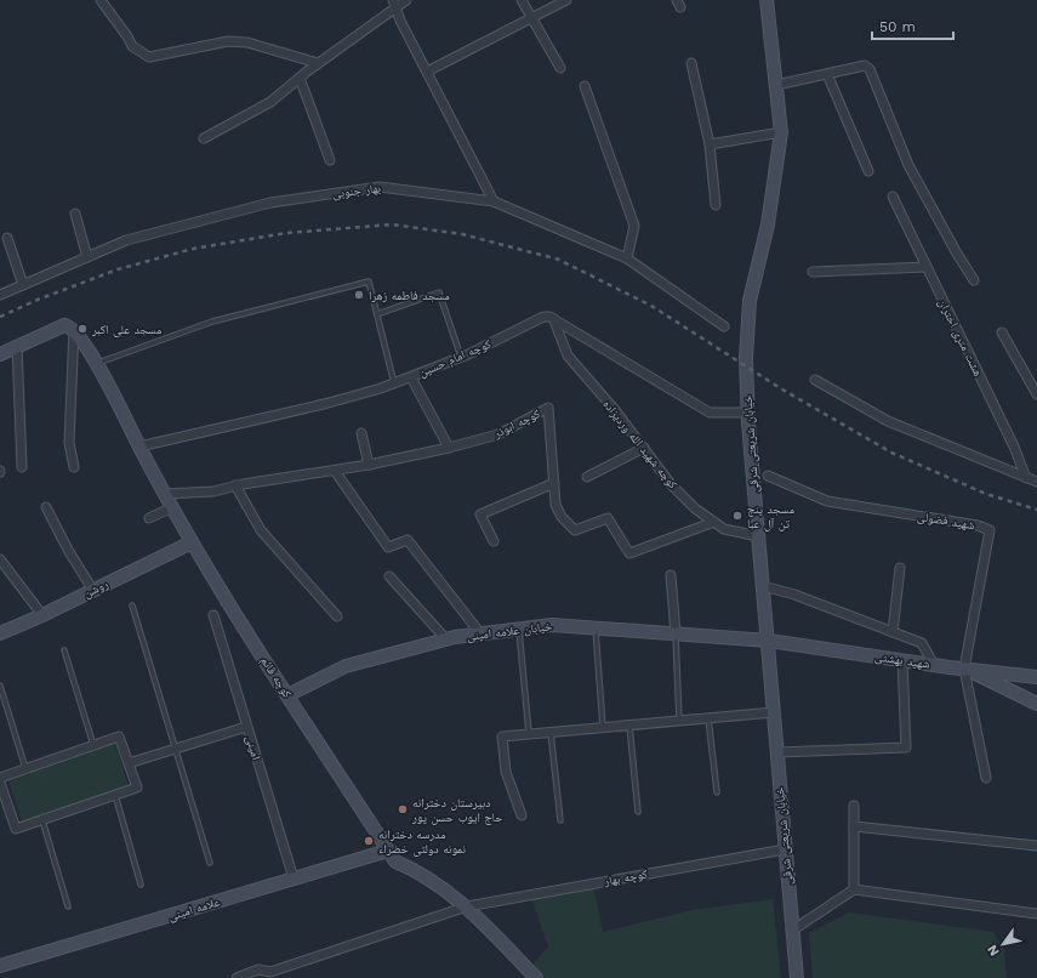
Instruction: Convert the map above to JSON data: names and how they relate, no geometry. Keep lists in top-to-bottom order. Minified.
{"streets":{"street":["بهار جنوبی","هشت متری اختران","کوچه امام حسین","کوچه ابوذر","کوچه شهید الله وردیزاده","خیابان شریعتی شرقی","شهید فضولی","روشن","خیابان علامه امینی","شهید بهشتی","کوچه قائم","امینی","کوچه بهار","علامه امینی"]},"crossings":[["کوچه امام حسین","کوچه شهید الله وردیزاده"],["کوچه امام حسین","کوچه قائم"],["کوچه ابوذر","کوچه شهید الله وردیزاده"],["کوچه ابوذر","کوچه قائم"],["کوچه شهید الله وردیزاده","خیابان شریعتی شرقی"],["خیابان شریعتی شرقی","خیابان علامه امینی"],["خیابان شریعتی شرقی","شهید بهشتی"],["خیابان شریعتی شرقی","کوچه بهار"],["شهید فضولی","شهید بهشتی"],["روشن","کوچه قائم"],["خیابان علامه امینی","شهید بهشتی"],["خیابان علامه امینی","کوچه قائم"],["کوچه قائم","کوچه بهار"],["کوچه قائم","علامه امینی"],["امینی","علامه امینی"]],"places":["مسجد فاطمه زهرا","مسجد علی اکبر","مسجد پنج تن آل عبا","دبیرستان دخترانه حاج ایوب حسن پور","مدرسه دخترانه نمونه دولتی خضراء"],"scale_bar":"50 m","north":"bottom left"}
